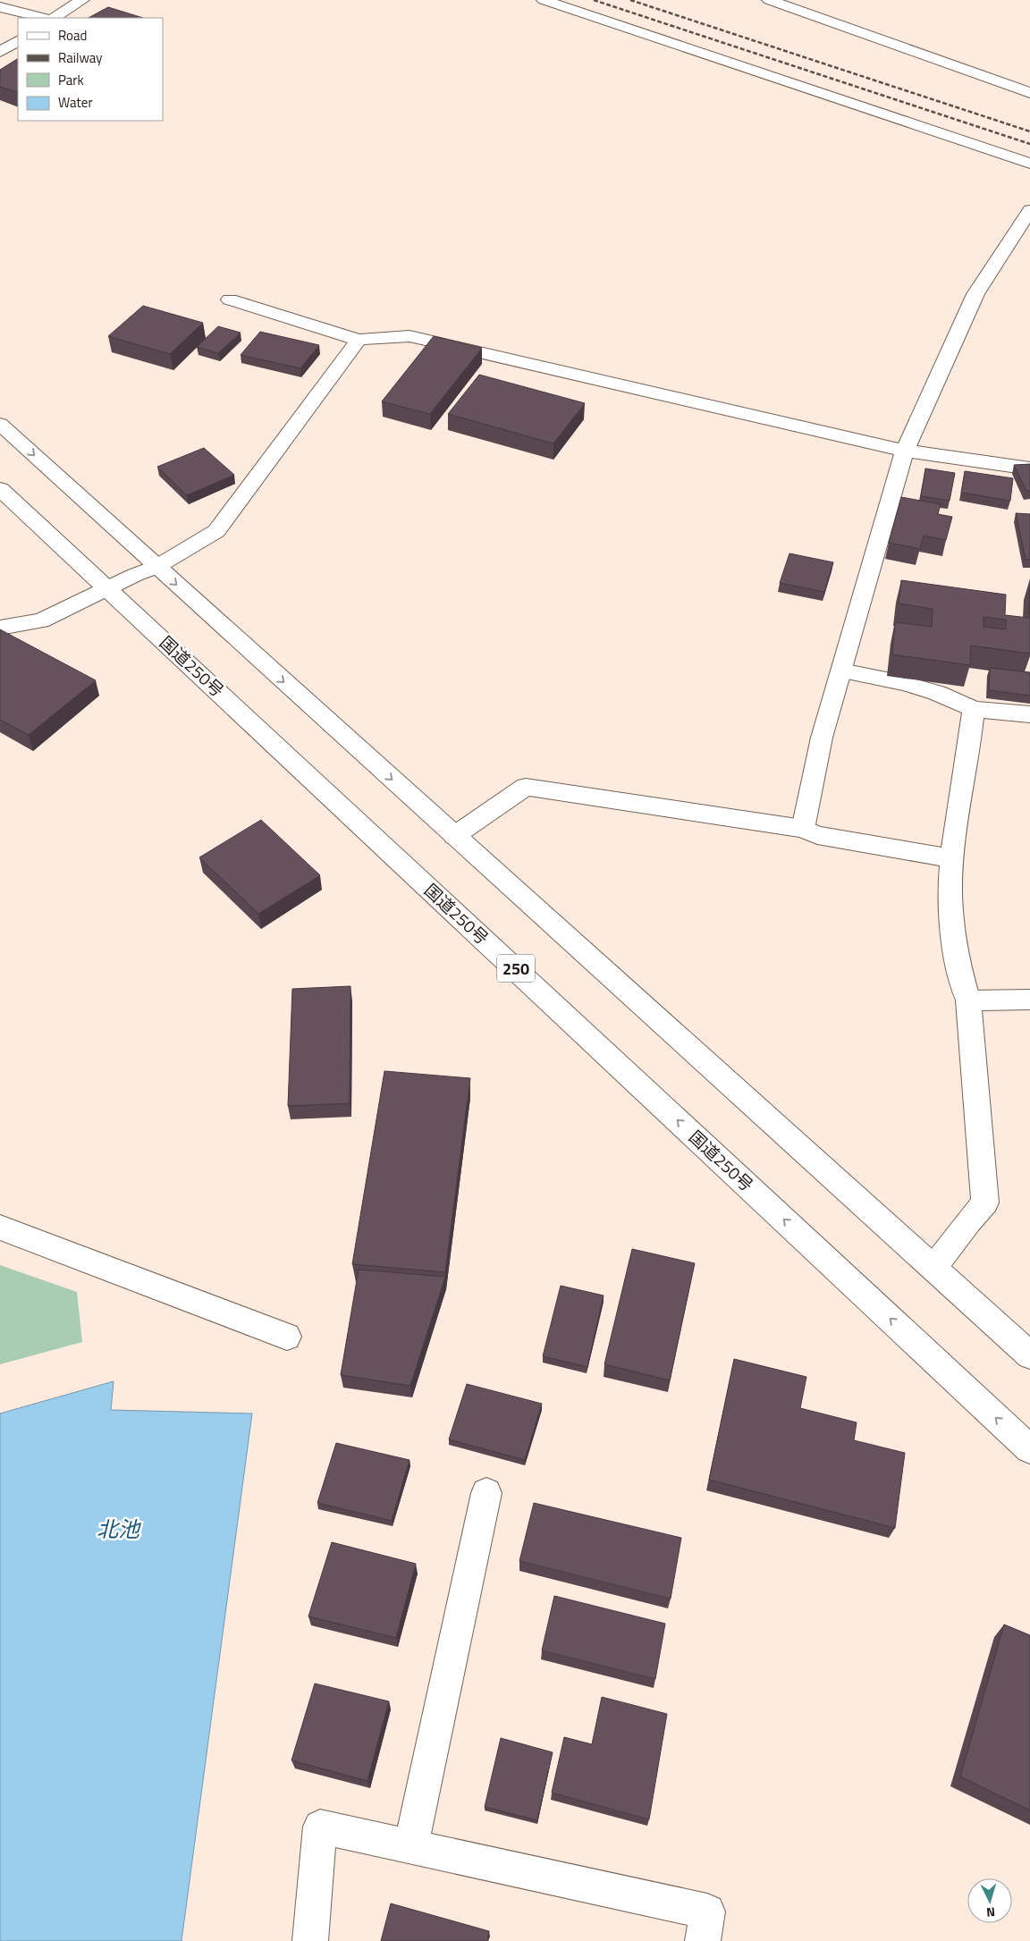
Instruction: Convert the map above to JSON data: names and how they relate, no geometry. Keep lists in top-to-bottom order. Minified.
{"streets":{"main road":["国道250号","250"]},"water":["北池"],"legend":["Road","Railway","Park","Water"],"north":"bottom"}
